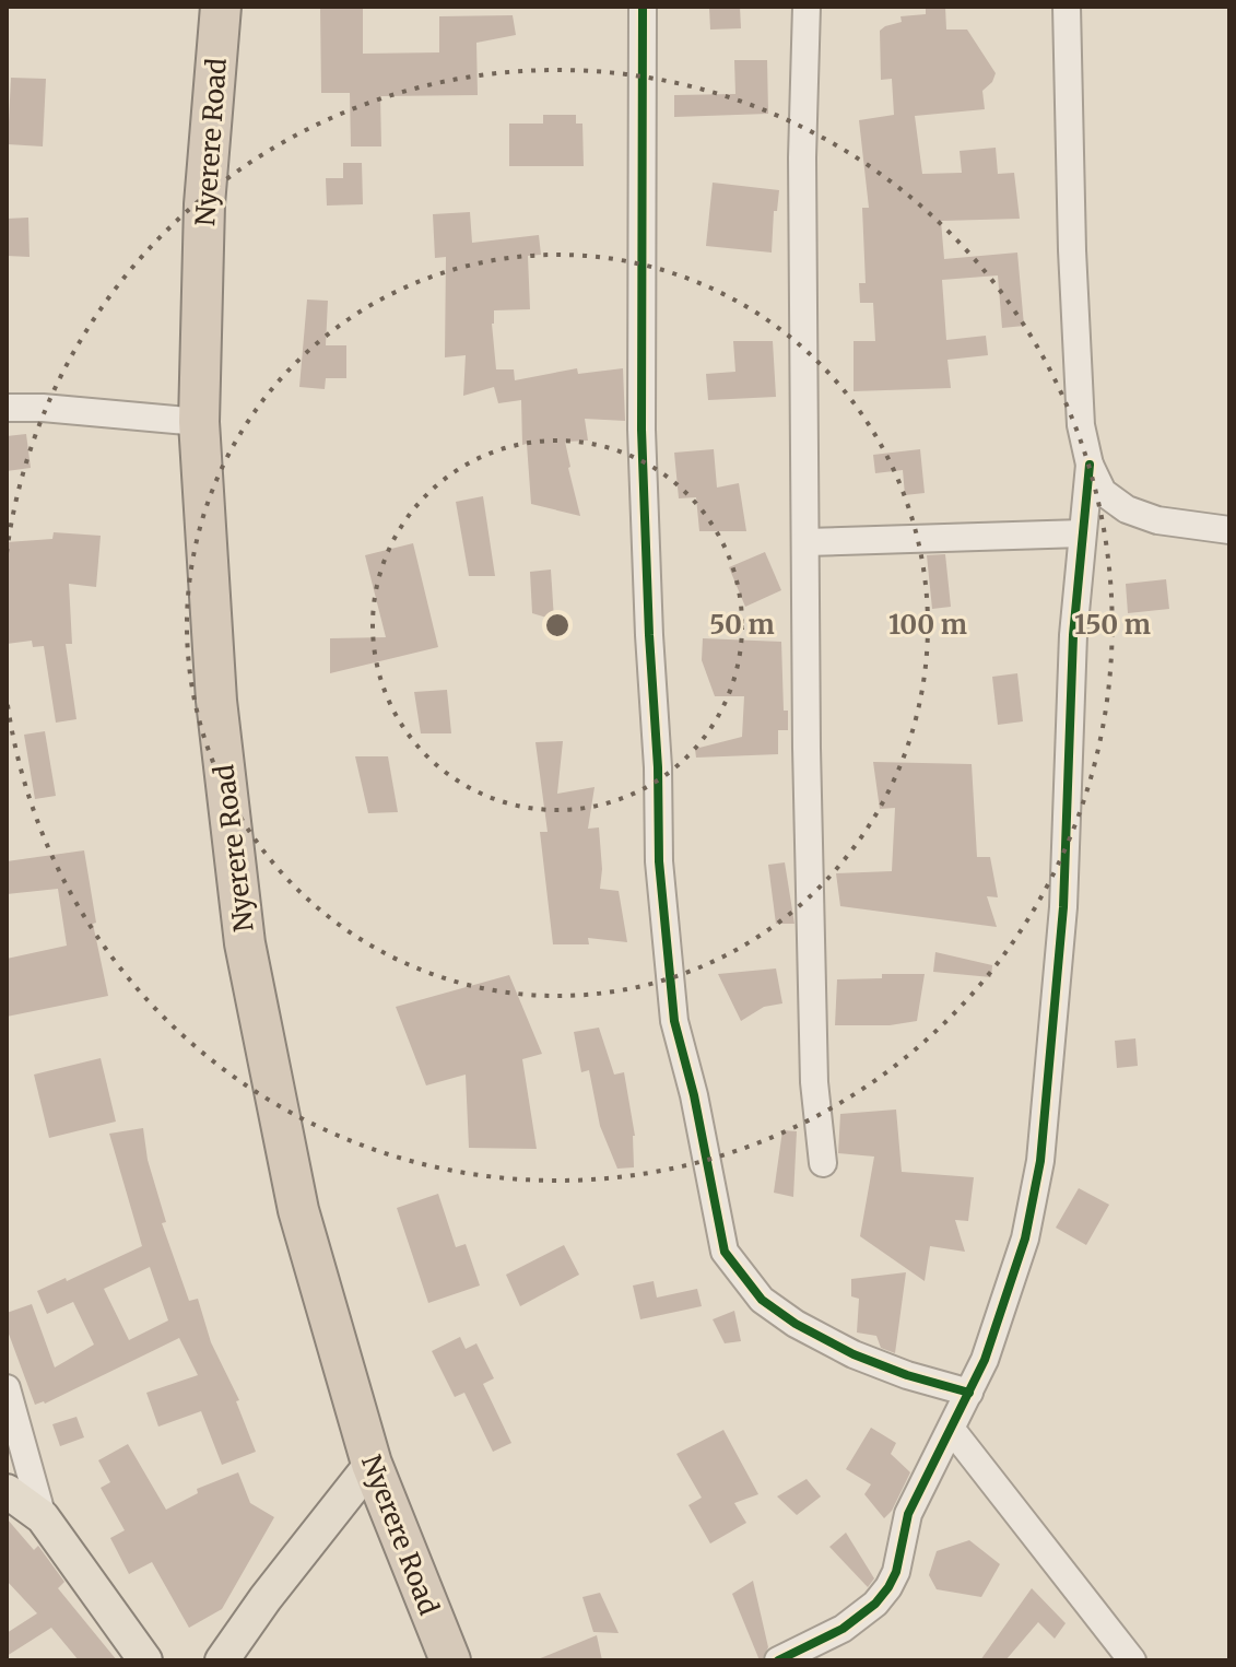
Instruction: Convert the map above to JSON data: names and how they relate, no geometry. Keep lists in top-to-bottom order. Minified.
{"streets":{"highway":["Nyerere Road"]},"rings":["50 m","100 m","150 m"]}
